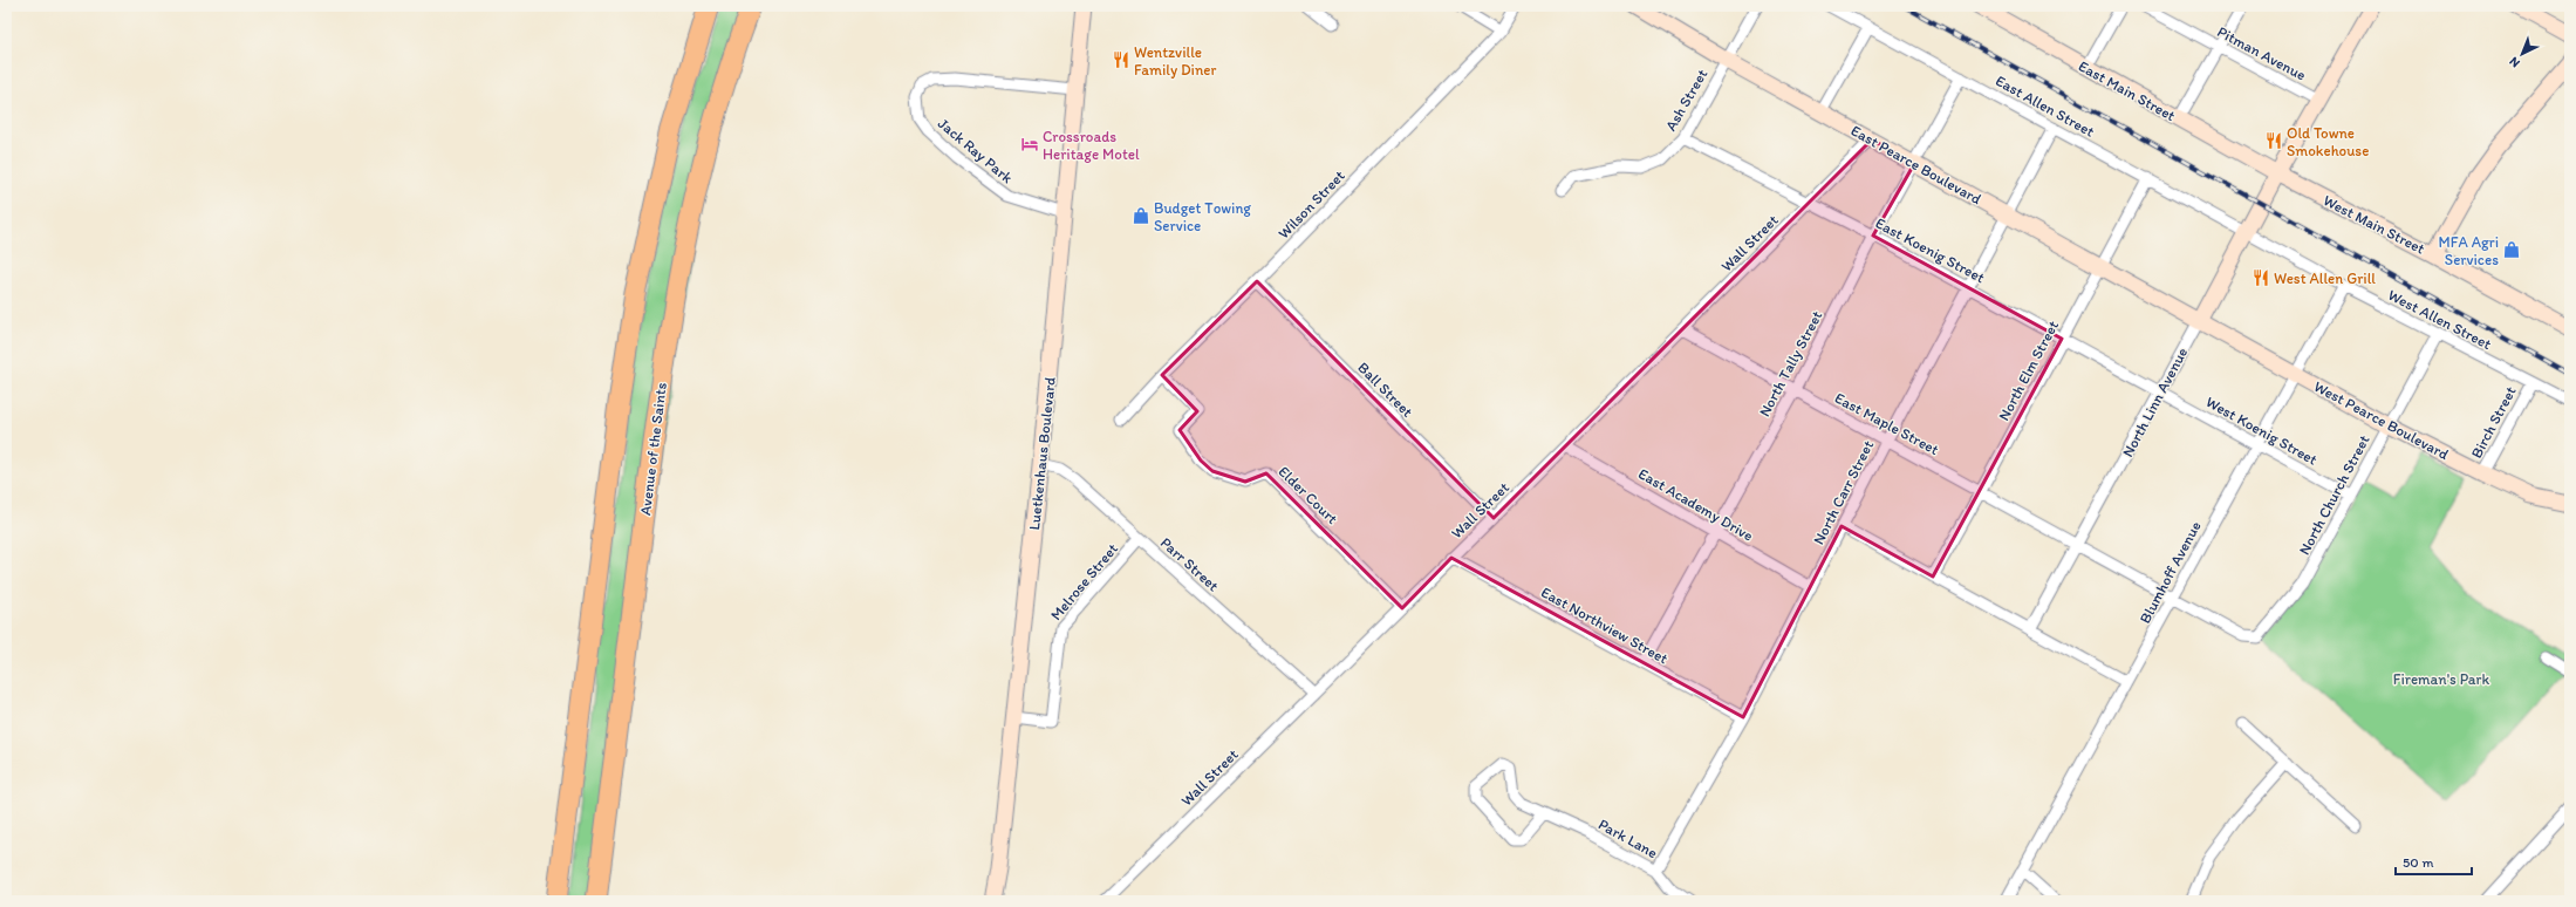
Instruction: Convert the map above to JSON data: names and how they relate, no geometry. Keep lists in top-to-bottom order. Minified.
{"streets":{"highway":["Avenue of the Saints"],"main road":["East Main Street","East Pearce Boulevard","West Main Street","North Linn Avenue","West Pearce Boulevard","Luetkenhaus Boulevard"],"street":["Pitman Avenue","Ash Street","East Allen Street","Jack Ray Park","Wilson Street","Wall Street","East Koenig Street","West Allen Street","North Tally Street","North Elm Street","Ball Street","Birch Street","East Maple Street","West Koenig Street","North Carr Street","Elder Court","North Church Street","East Academy Drive","Parr Street","Blumhoff Avenue","Melrose Street","East Northview Street","Park Lane"]},"crossings":[["Pitman Avenue","North Linn Avenue"],["East Main Street","West Main Street"],["East Main Street","North Linn Avenue"],["Ash Street","East Pearce Boulevard"],["Ash Street","East Koenig Street"],["East Allen Street","West Allen Street"],["East Allen Street","North Tally Street"],["East Allen Street","North Elm Street"],["East Allen Street","North Linn Avenue"],["East Allen Street","North Carr Street"],["Jack Ray Park","Luetkenhaus Boulevard"],["East Pearce Boulevard","Wall Street"],["East Pearce Boulevard","North Tally Street"],["East Pearce Boulevard","North Elm Street"],["East Pearce Boulevard","North Linn Avenue"],["East Pearce Boulevard","West Pearce Boulevard"],["East Pearce Boulevard","North Carr Street"],["Wilson Street","Ball Street"],["Wilson Street","Elder Court"],["West Main Street","North Linn Avenue"],["Wall Street","East Koenig Street"],["Wall Street","Ball Street"],["Wall Street","East Maple Street"],["Wall Street","Elder Court"],["Wall Street","East Academy Drive"],["Wall Street","Parr Street"],["Wall Street","East Northview Street"],["East Koenig Street","North Tally Street"],["East Koenig Street","North Elm Street"],["East Koenig Street","North Linn Avenue"],["East Koenig Street","West Koenig Street"],["East Koenig Street","North Carr Street"],["West Allen Street","North Linn Avenue"],["West Allen Street","Birch Street"],["West Allen Street","North Church Street"],["West Allen Street","Blumhoff Avenue"],["North Tally Street","East Maple Street"],["North Tally Street","East Academy Drive"],["North Tally Street","East Northview Street"],["North Elm Street","East Maple Street"],["North Linn Avenue","West Pearce Boulevard"],["North Linn Avenue","East Maple Street"],["North Linn Avenue","West Koenig Street"],["West Pearce Boulevard","Birch Street"],["West Pearce Boulevard","North Church Street"],["West Pearce Boulevard","Blumhoff Avenue"],["East Maple Street","North Carr Street"],["East Maple Street","North Church Street"],["East Maple Street","Blumhoff Avenue"],["West Koenig Street","North Church Street"],["West Koenig Street","Blumhoff Avenue"],["Luetkenhaus Boulevard","Parr Street"],["Luetkenhaus Boulevard","Melrose Street"],["North Carr Street","East Academy Drive"],["North Carr Street","East Northview Street"],["North Carr Street","Park Lane"],["Parr Street","Melrose Street"]],"parks":["Fireman's Park"],"places":{"restaurant":["Wentzville Family Diner","Old Towne Smokehouse","West Allen Grill"],"hotel":["Crossroads Heritage Motel"],"shop":["Budget Towing Service","MFA Agri Services"]},"scale_bar":"50 m","north":"bottom left"}
